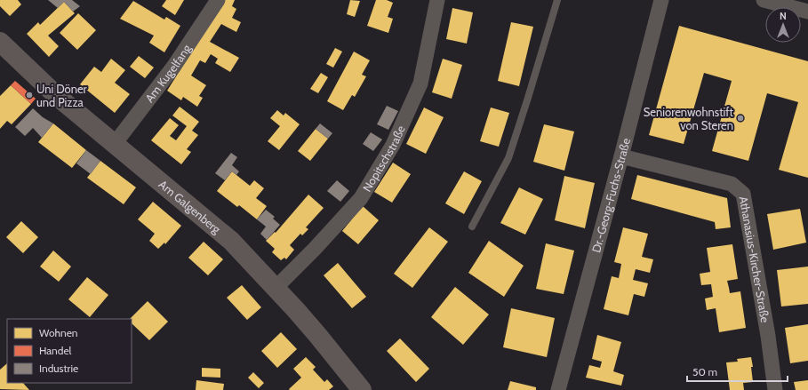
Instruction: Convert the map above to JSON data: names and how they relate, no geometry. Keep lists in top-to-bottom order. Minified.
{"streets":{"street":["Am Kugelfang","Nopitschstraße","Dr.-Georg-Fuchs-Straße","Am Galgenberg","Athanasius-Kircher-Straße"]},"crossings":[["Am Kugelfang","Am Galgenberg"],["Nopitschstraße","Am Galgenberg"],["Dr.-Georg-Fuchs-Straße","Athanasius-Kircher-Straße"]],"places":["Uni Döner und Pizza","Seniorenwohnstift von Steren"],"legend":["Wohnen","Handel","Industrie"],"scale_bar":"50 m","north":"top"}
